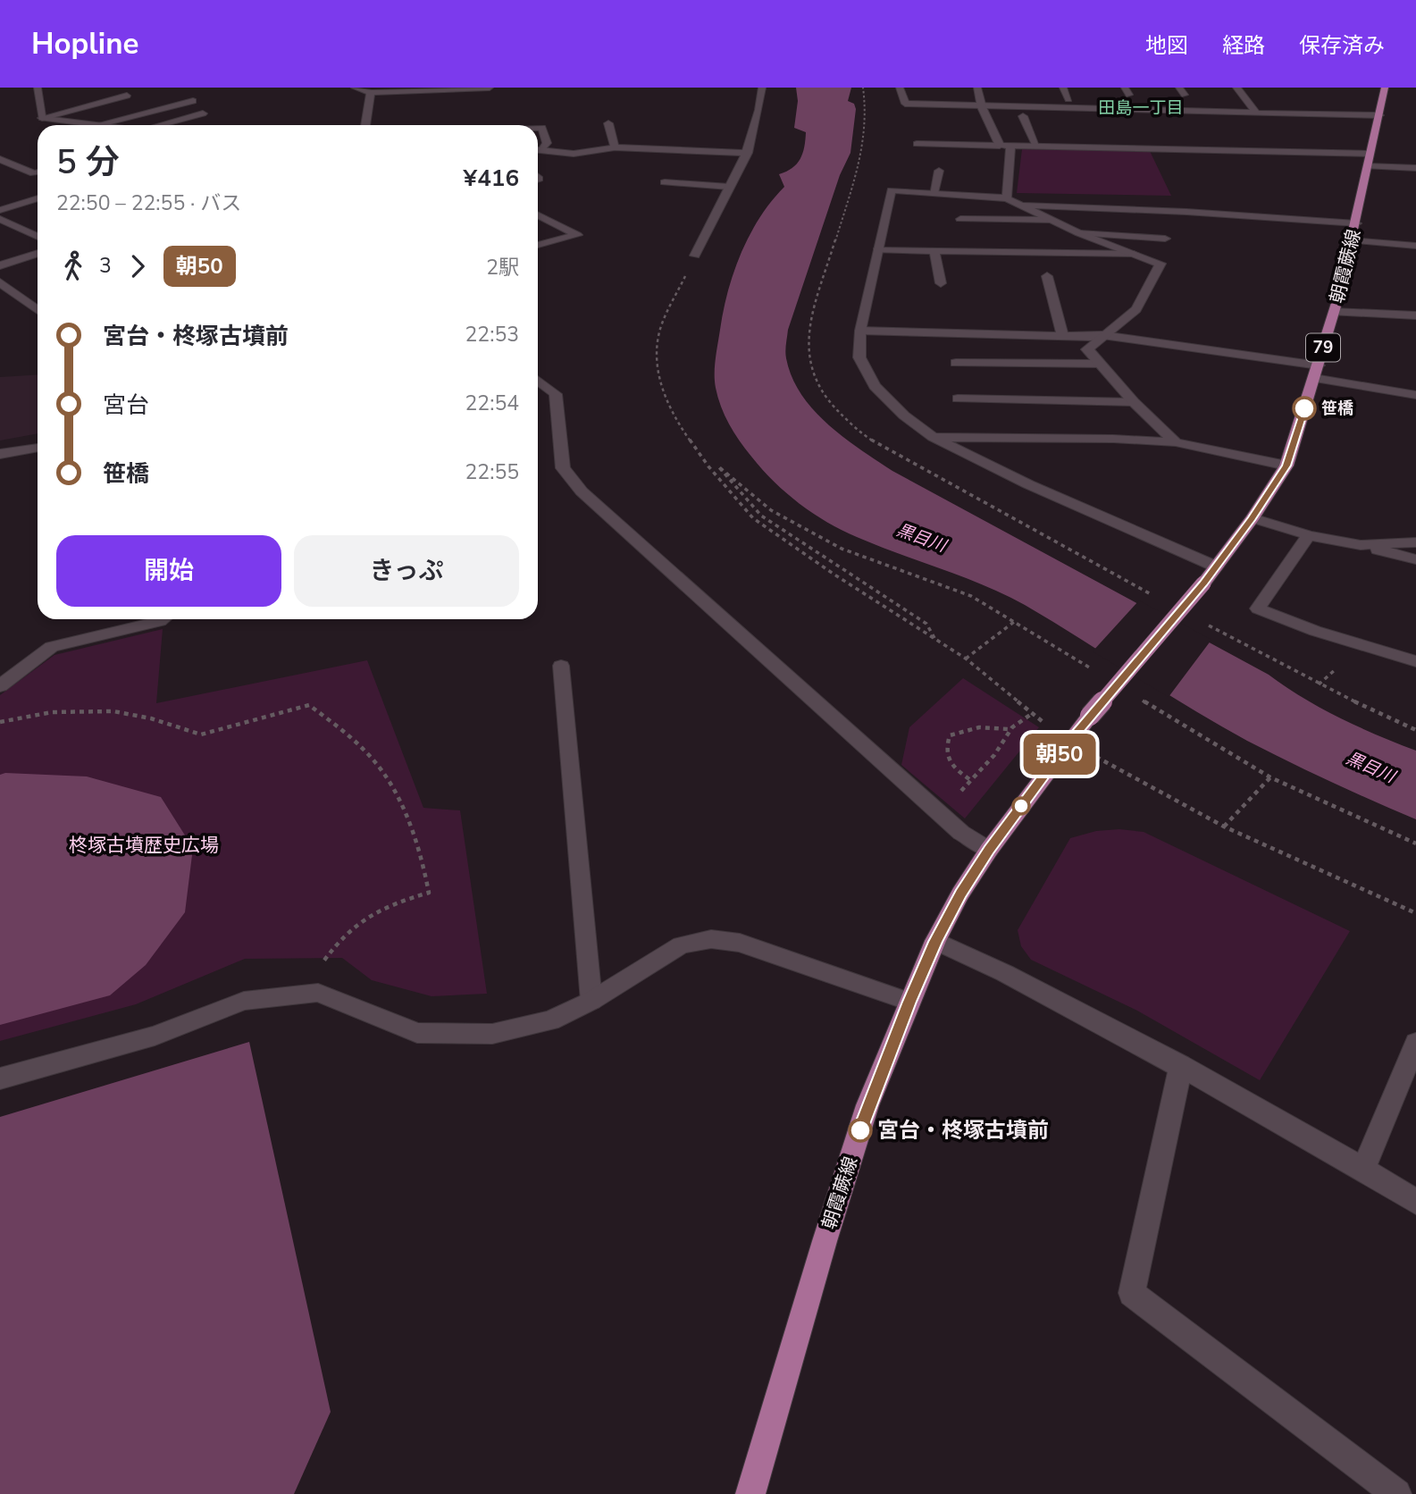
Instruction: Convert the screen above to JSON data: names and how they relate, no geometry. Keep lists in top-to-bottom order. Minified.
{"streets":{"main road":["朝霞蕨線","79"]},"districts":["田島一丁目"],"water":["黒目川"],"parks":["柊塚古墳歴史広場"],"places":["笹橋","宮台・柊塚古墳前"],"lines":["bus line 朝50"],"page":{"header":"Hopline","nav":["地図","経路","保存済み"],"on_map":"朝50","heading":["5 分","22:50 – 22:55 · バス","¥416"],"legs":["3","朝50","2駅"],"list":[{"name":"宮台・柊塚古墳前","value":"22:53"},{"name":"宮台","value":"22:54"},{"name":"笹橋","value":"22:55"}],"buttons":["開始","きっぷ"]}}
